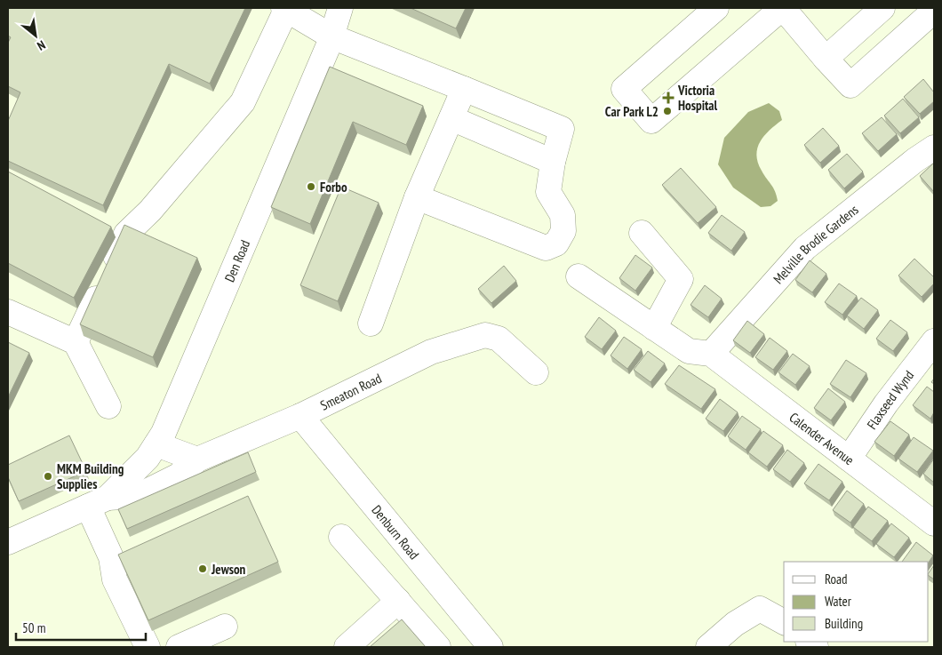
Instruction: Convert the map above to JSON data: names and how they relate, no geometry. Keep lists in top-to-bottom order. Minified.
{"streets":{"street":["Melville Brodie Gardens","Den Road","Smeaton Road","Flaxseed Wynd","Calender Avenue","Denburn Road"]},"crossings":[["Melville Brodie Gardens","Calender Avenue"],["Den Road","Smeaton Road"],["Smeaton Road","Denburn Road"],["Flaxseed Wynd","Calender Avenue"]],"places":{"health":["Victoria Hospital"],"other":["Car Park L2","Forbo","MKM Building Supplies","Jewson"]},"legend":["Road","Water","Building"],"scale_bar":"50 m","north":"bottom right"}
